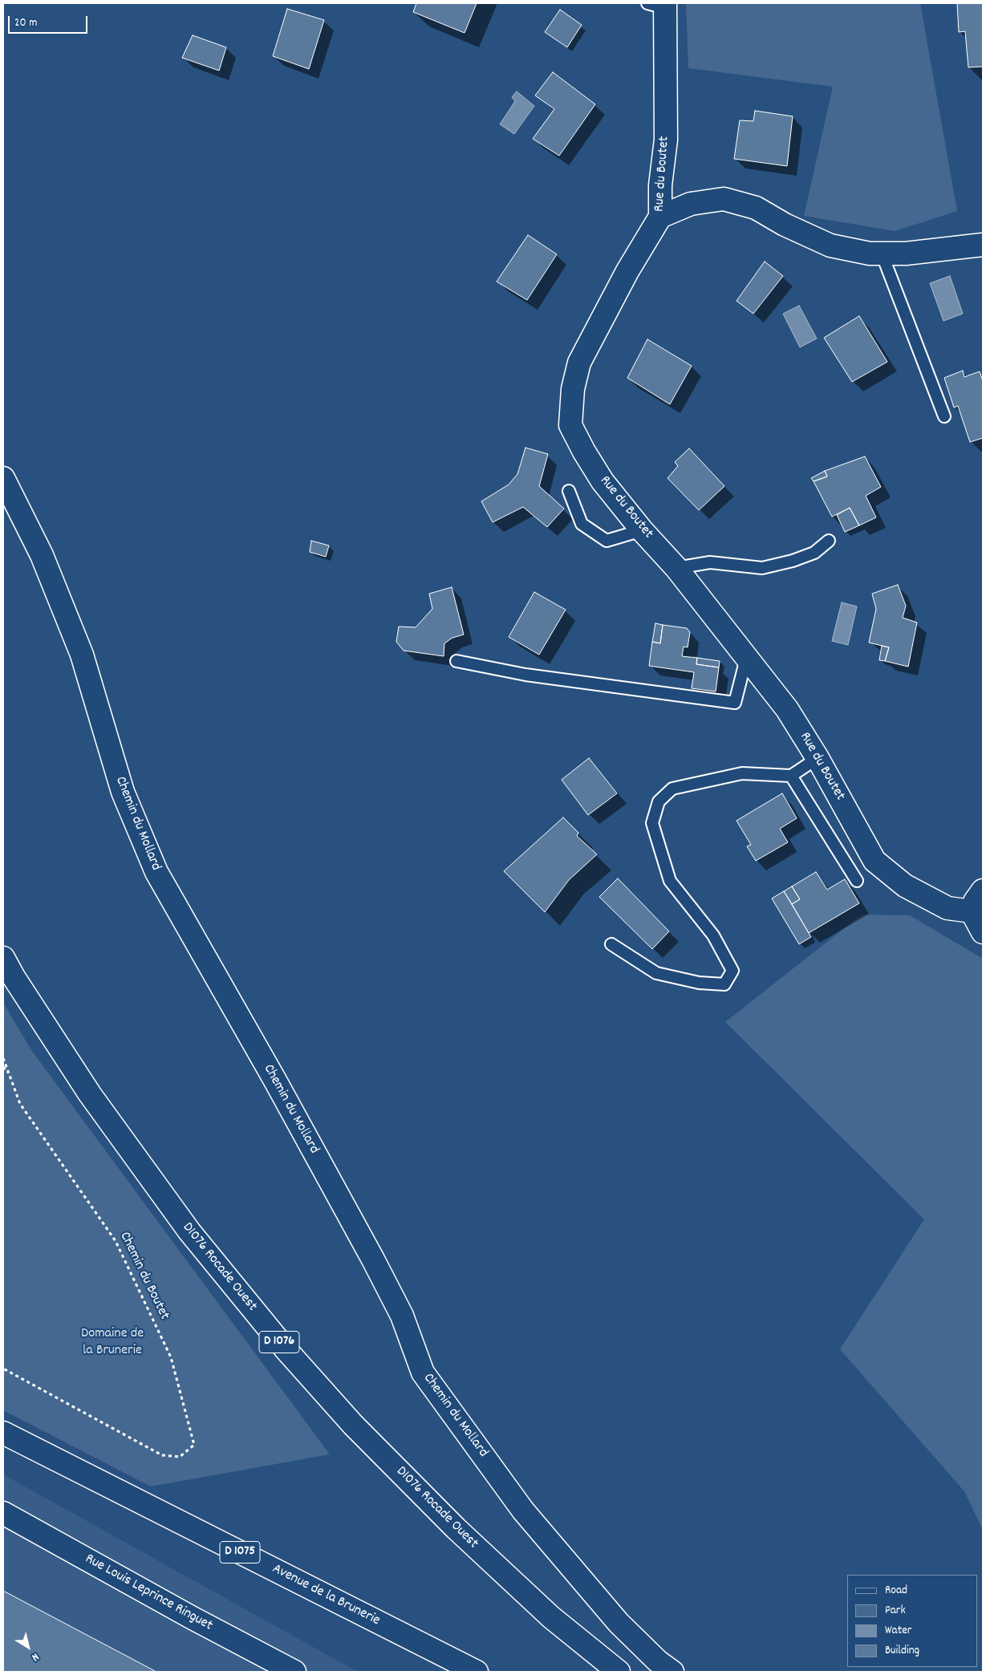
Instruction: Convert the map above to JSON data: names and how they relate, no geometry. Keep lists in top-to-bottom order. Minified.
{"streets":{"street":["Rue du Boutet","Chemin du Mollard","D1076 Rocade Ouest","D 1076","D 1075","Rue Louis Leprince Ringuet","Avenue de la Brunerie"],"path":["Chemin du Boutet"]},"parks":["Domaine de la Brunerie"],"legend":["Road","Park","Water","Building"],"scale_bar":"20 m","north":"bottom right"}
